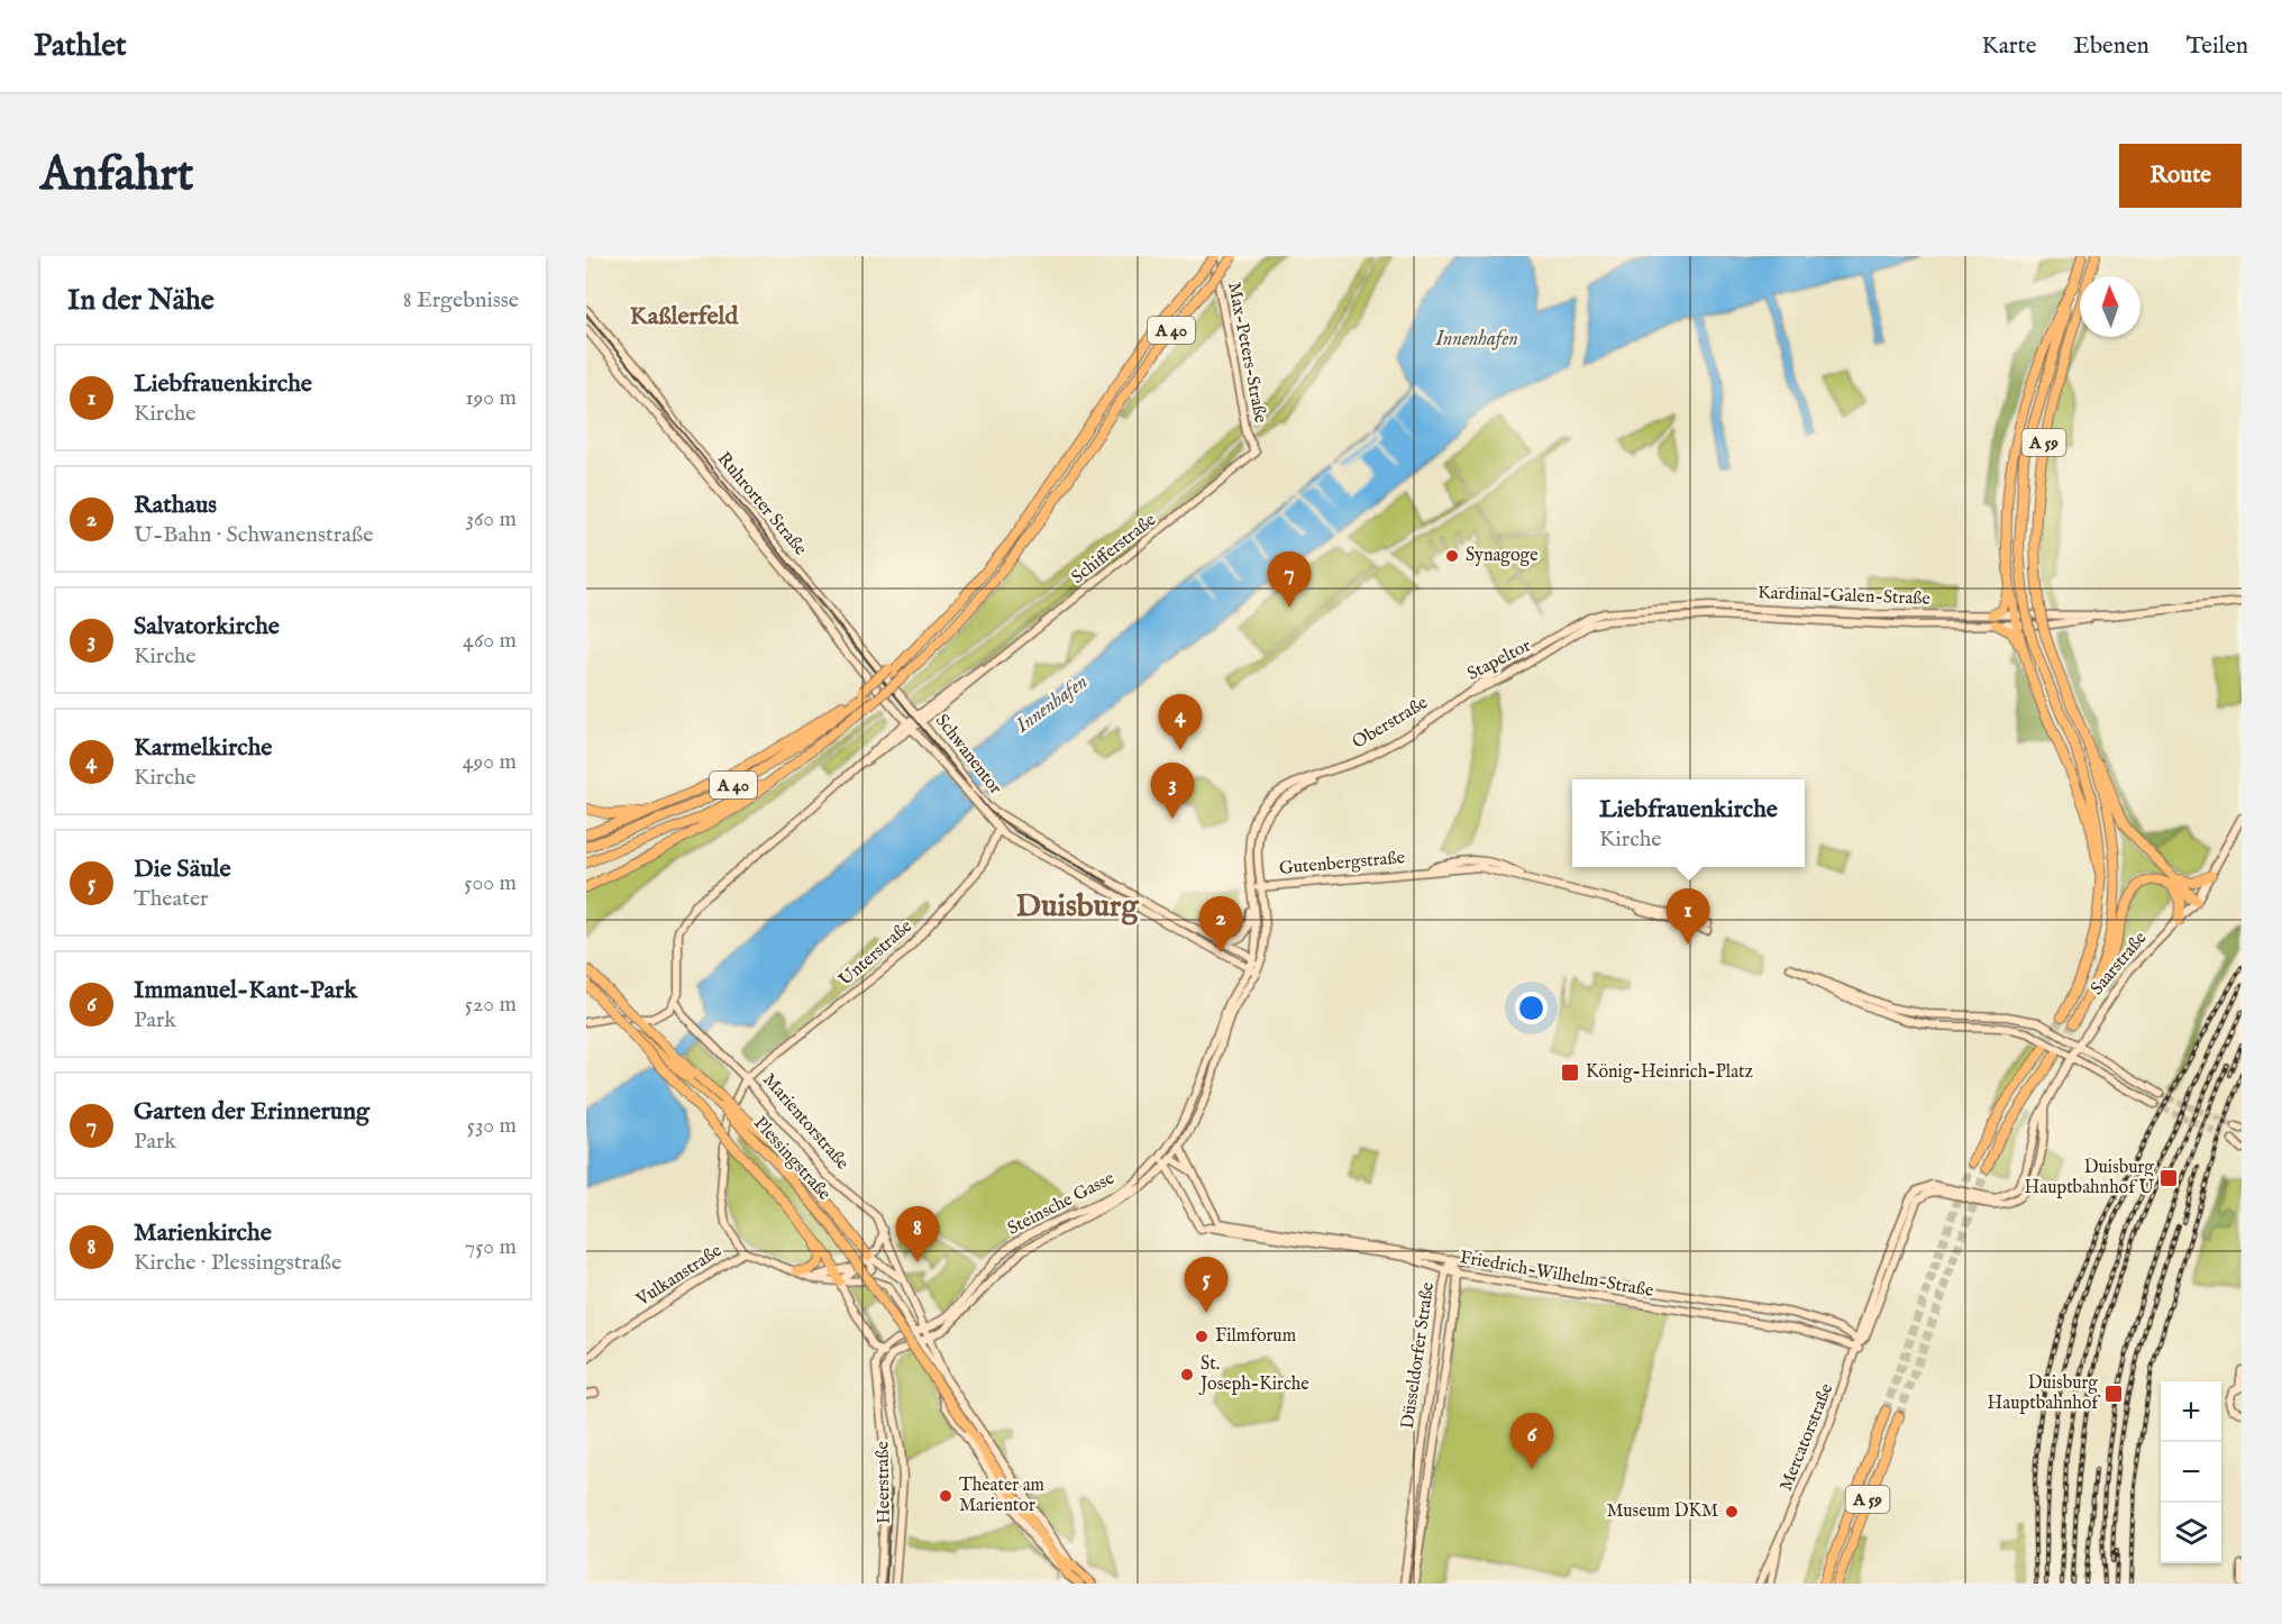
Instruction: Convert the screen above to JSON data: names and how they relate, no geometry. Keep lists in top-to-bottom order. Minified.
{"streets":{"highway":["A 40","A 59","Plessingstraße"],"main road":["Max-Peters-Straße","Ruhrorter Straße","Schifferstraße","Kardinal-Galen-Straße","Stapeltor","Oberstraße","Schwanentor","Gutenbergstraße","Unterstraße","Saarstraße","Marientorstraße","Steinsche Gasse","Friedrich-Wilhelm-Straße","Vulkanstraße","Düsseldorfer Straße","Mercatorstraße","Heerstraße"]},"crossings":[["A 40","Max-Peters-Straße"],["Max-Peters-Straße","Schifferstraße"],["Ruhrorter Straße","Schifferstraße"],["Ruhrorter Straße","Schwanentor"],["Schifferstraße","Schwanentor"],["Schifferstraße","Marientorstraße"],["Kardinal-Galen-Straße","Stapeltor"],["Stapeltor","Oberstraße"],["Oberstraße","Gutenbergstraße"],["Oberstraße","Steinsche Gasse"],["Schwanentor","Unterstraße"],["Schwanentor","Steinsche Gasse"],["Gutenbergstraße","Steinsche Gasse"],["Unterstraße","Marientorstraße"],["Saarstraße","Mercatorstraße"],["Steinsche Gasse","Heerstraße"],["Friedrich-Wilhelm-Straße","Düsseldorfer Straße"],["Friedrich-Wilhelm-Straße","Mercatorstraße"]],"districts":["Kaßlerfeld","Duisburg"],"water":["Innenhafen"],"places":{"other":["Synagoge","Filmforum","St. Joseph-Kirche","Theater am Marientor","Museum DKM"],"transit":["König-Heinrich-Platz","Duisburg Hauptbahnhof U","Duisburg Hauptbahnhof"]},"north":"top","page":{"header":"Pathlet","nav":["Karte","Ebenen","Teilen"],"buttons":"Route","title":"Anfahrt","heading":["In der Nähe","8 Ergebnisse"],"list":[{"mark":"1","name":"Liebfrauenkirche","note":"Kirche","value":"190 m"},{"mark":"2","name":"Rathaus","note":"U-Bahn · Schwanenstraße","value":"360 m"},{"mark":"3","name":"Salvatorkirche","note":"Kirche","value":"460 m"},{"mark":"4","name":"Karmelkirche","note":"Kirche","value":"490 m"},{"mark":"5","name":"Die Säule","note":"Theater","value":"500 m"},{"mark":"6","name":"Immanuel-Kant-Park","note":"Park","value":"520 m"},{"mark":"7","name":"Garten der Erinnerung","note":"Park","value":"530 m"},{"mark":"8","name":"Marienkirche","note":"Kirche · Plessingstraße","value":"750 m"}],"pins":["7","4","3","1","2","8","5","6"],"popup":["Liebfrauenkirche","Kirche"],"map_buttons":["+","−"]}}
